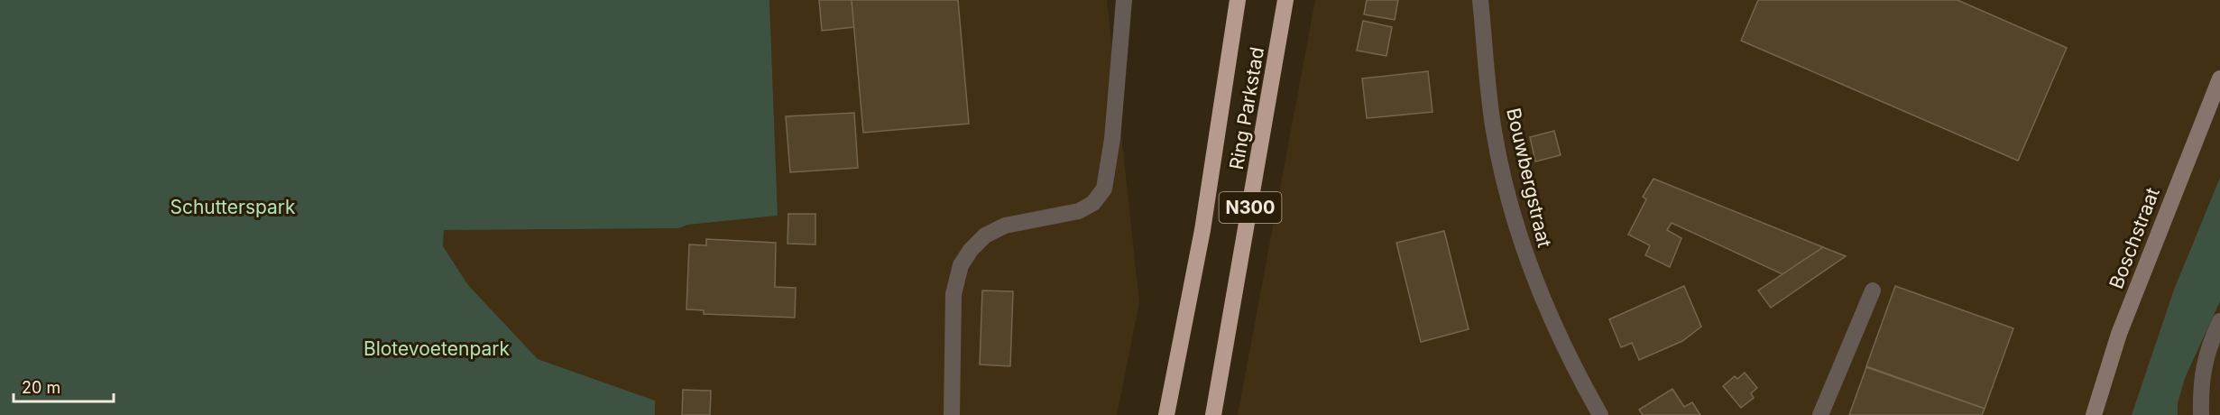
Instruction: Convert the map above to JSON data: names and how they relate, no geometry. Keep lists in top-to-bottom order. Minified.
{"streets":{"highway":["Ring Parkstad","N300"],"street":["Bouwbergstraat","Boschstraat"]},"parks":["Schutterspark","Blotevoetenpark"],"scale_bar":"20 m"}
